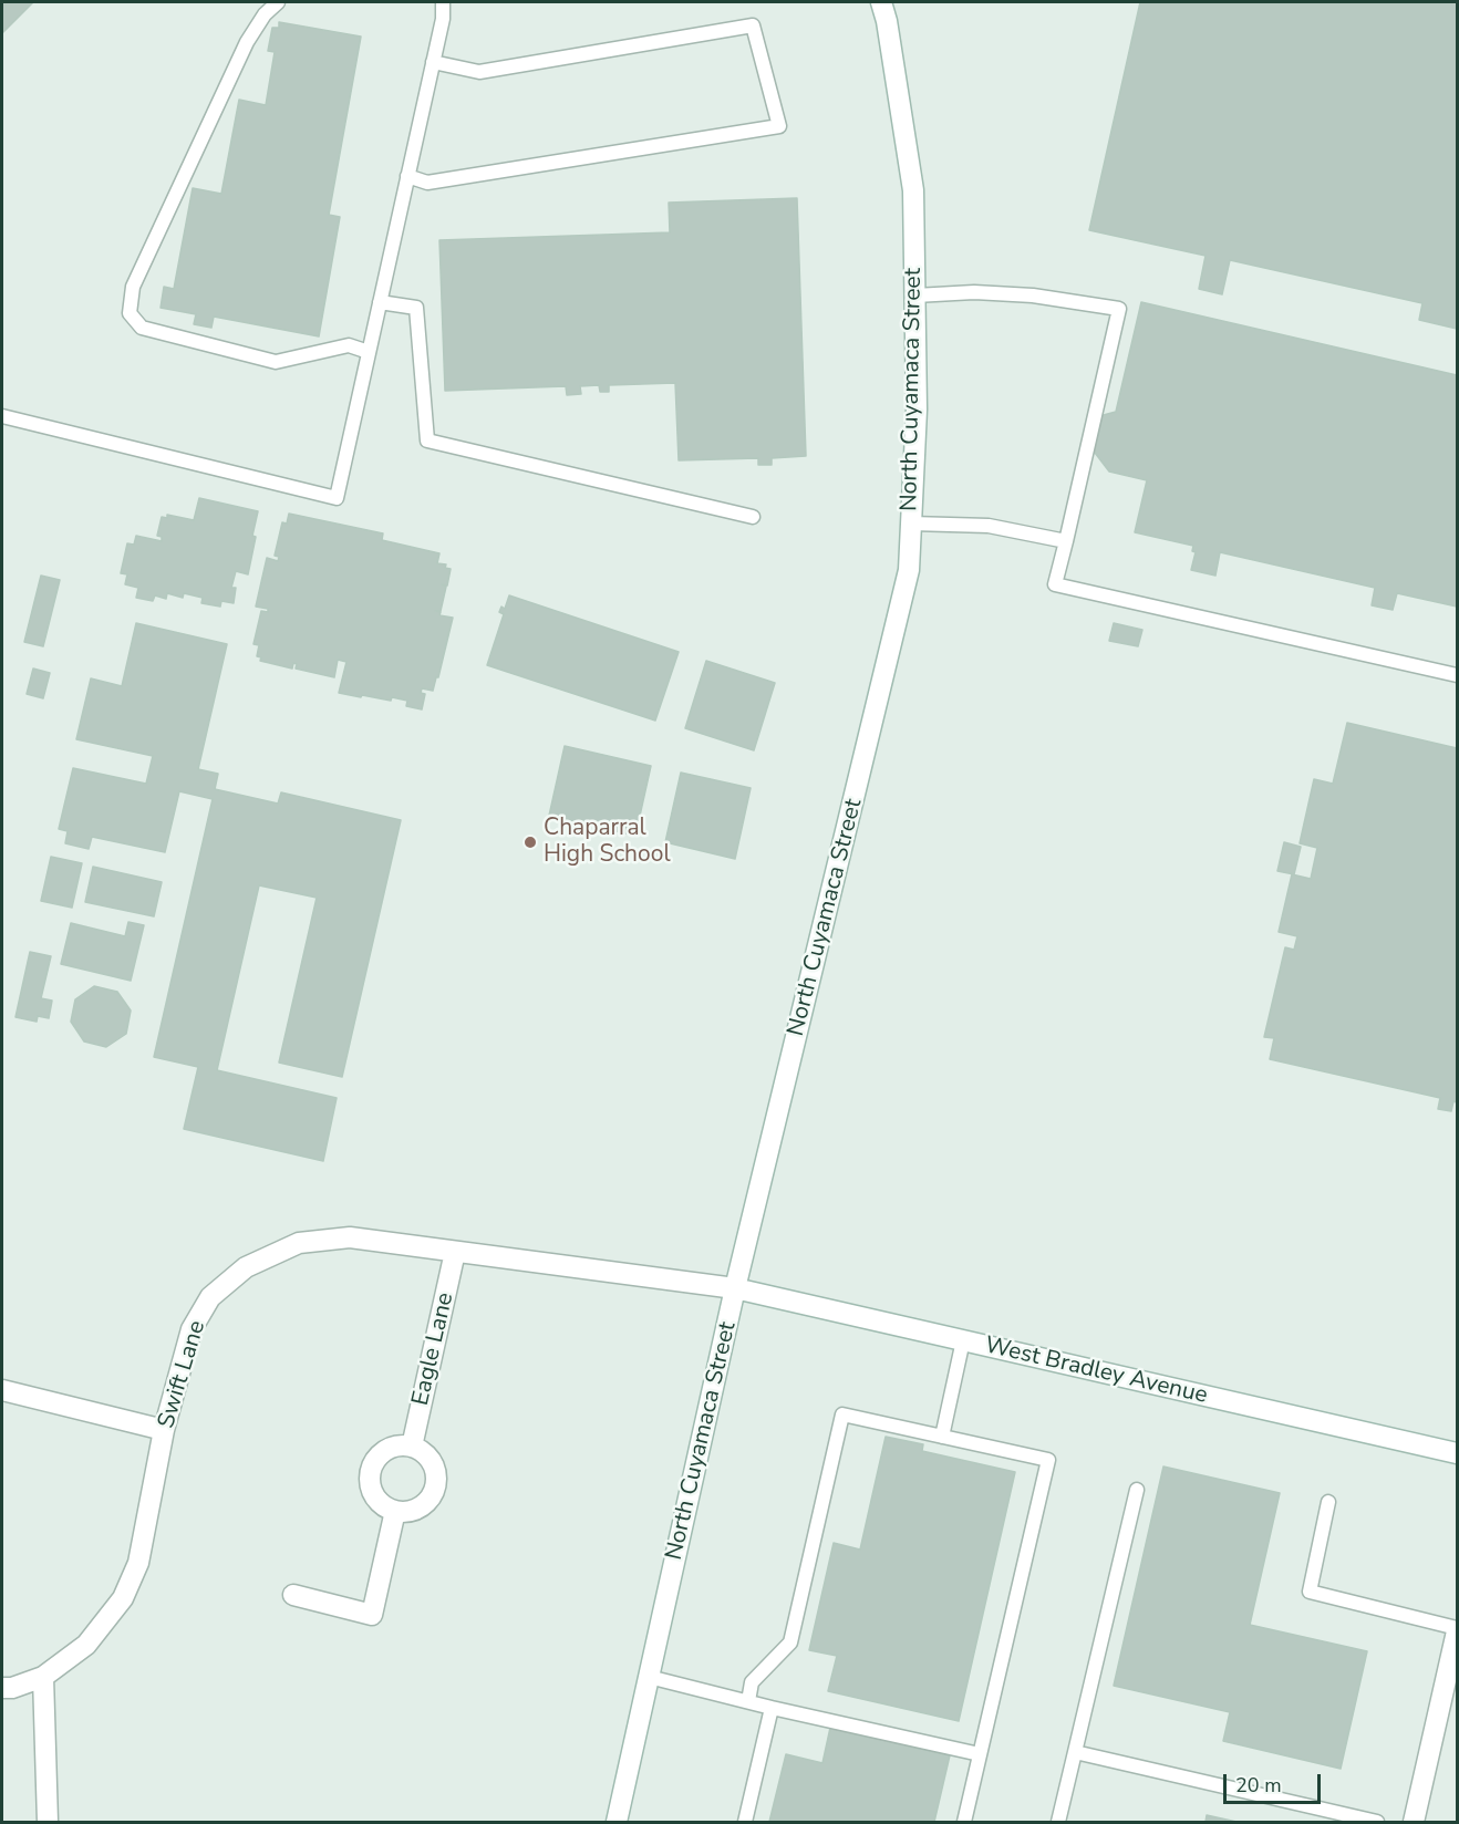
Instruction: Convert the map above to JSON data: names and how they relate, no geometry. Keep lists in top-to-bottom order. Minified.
{"streets":{"main road":["North Cuyamaca Street","Eagle Lane","West Bradley Avenue","Swift Lane"]},"crossings":[["North Cuyamaca Street","West Bradley Avenue"],["North Cuyamaca Street","Swift Lane"],["Eagle Lane","Swift Lane"],["West Bradley Avenue","Swift Lane"]],"places":["Chaparral High School"],"scale_bar":"20 m"}
